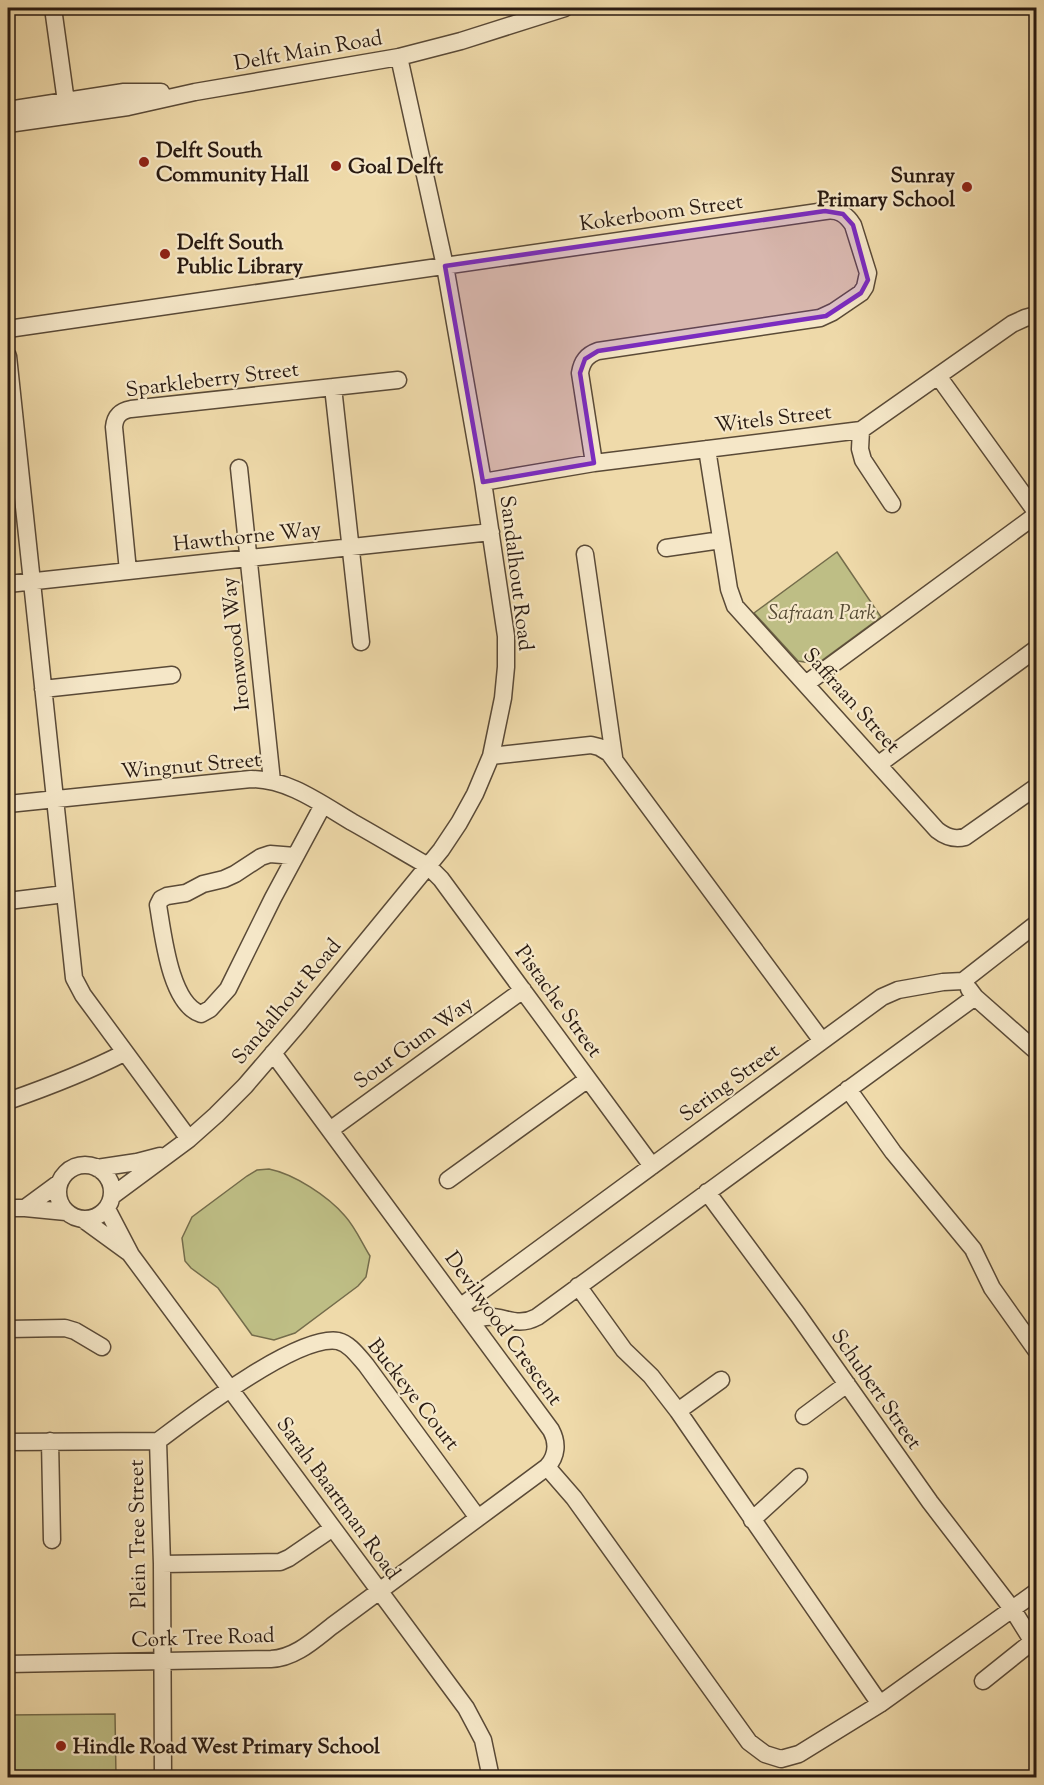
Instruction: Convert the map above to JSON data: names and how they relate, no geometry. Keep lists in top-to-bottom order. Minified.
{"streets":{"street":["Delft Main Road","Kokerboom Street","Sparkleberry Street","Witels Street","Hawthorne Way","Sandalhout Road","Ironwood Way","Saffraan Street","Wingnut Street","Pistache Street","Sour Gum Way","Sering Street","Devilwood Crescent","Schubert Street","Buckeye Court","Sarah Baartman Road","Plein Tree Street","Cork Tree Road"]},"crossings":[["Delft Main Road","Sandalhout Road"],["Kokerboom Street","Witels Street"],["Kokerboom Street","Sandalhout Road"],["Sparkleberry Street","Hawthorne Way"],["Witels Street","Sandalhout Road"],["Witels Street","Saffraan Street"],["Hawthorne Way","Sandalhout Road"],["Hawthorne Way","Ironwood Way"],["Sandalhout Road","Wingnut Street"],["Sandalhout Road","Pistache Street"],["Sandalhout Road","Devilwood Crescent"],["Ironwood Way","Wingnut Street"],["Wingnut Street","Pistache Street"],["Pistache Street","Sour Gum Way"],["Pistache Street","Sering Street"],["Sour Gum Way","Devilwood Crescent"],["Sering Street","Devilwood Crescent"],["Buckeye Court","Sarah Baartman Road"],["Buckeye Court","Plein Tree Street"],["Sarah Baartman Road","Cork Tree Road"],["Plein Tree Street","Cork Tree Road"]],"parks":["Safraan Park"],"places":["Delft South Community Hall","Goal Delft","Sunray Primary School","Delft South Public Library","Hindle Road West Primary School"]}
